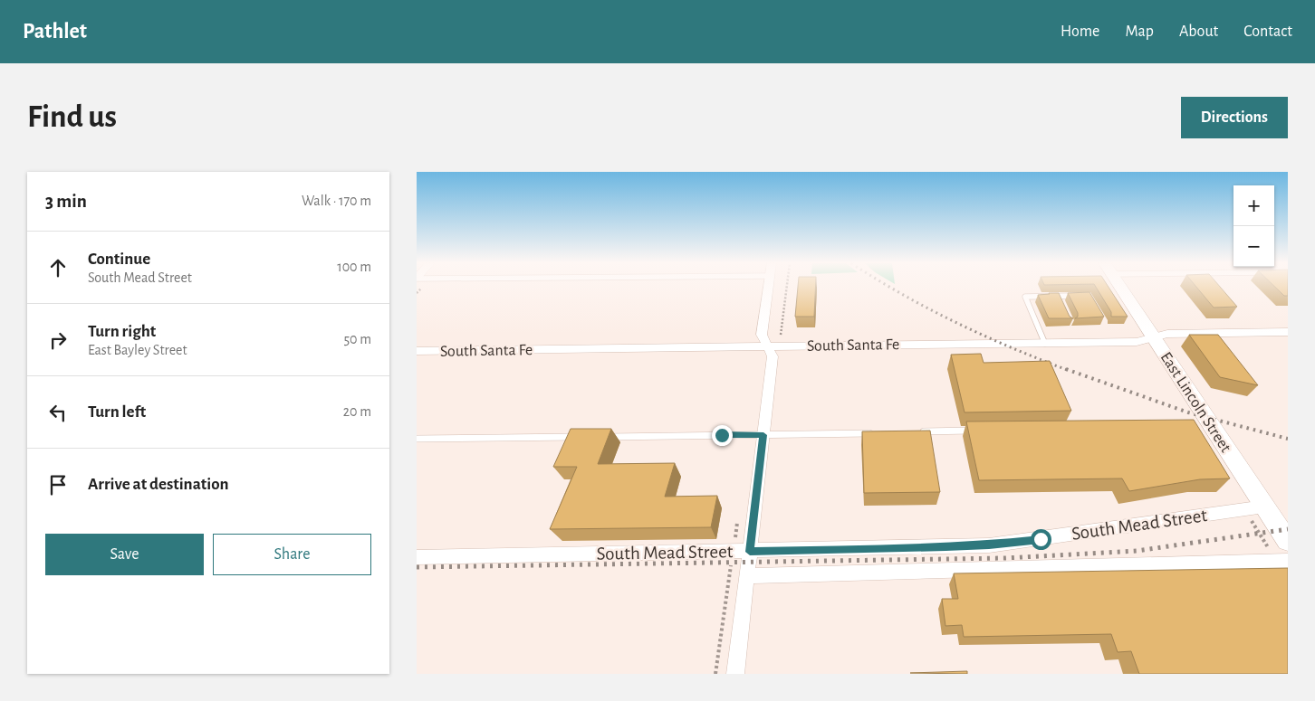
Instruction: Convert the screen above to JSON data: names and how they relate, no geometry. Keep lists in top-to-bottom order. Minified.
{"streets":{"street":["South Santa Fe","East Lincoln Street","South Mead Street"]},"crossings":[["South Santa Fe","East Lincoln Street"],["East Lincoln Street","South Mead Street"]],"page":{"header":"Pathlet","nav":["Home","Map","About","Contact"],"buttons":["Directions",["Save","Share"]],"title":"Find us","heading":["3 min","Walk · 170 m"],"map_buttons":["+","−"],"list":[["Continue","South Mead Street","100 m"],["Turn right","East Bayley Street","50 m"],["Turn left","20 m"],"Arrive at destination"]}}
